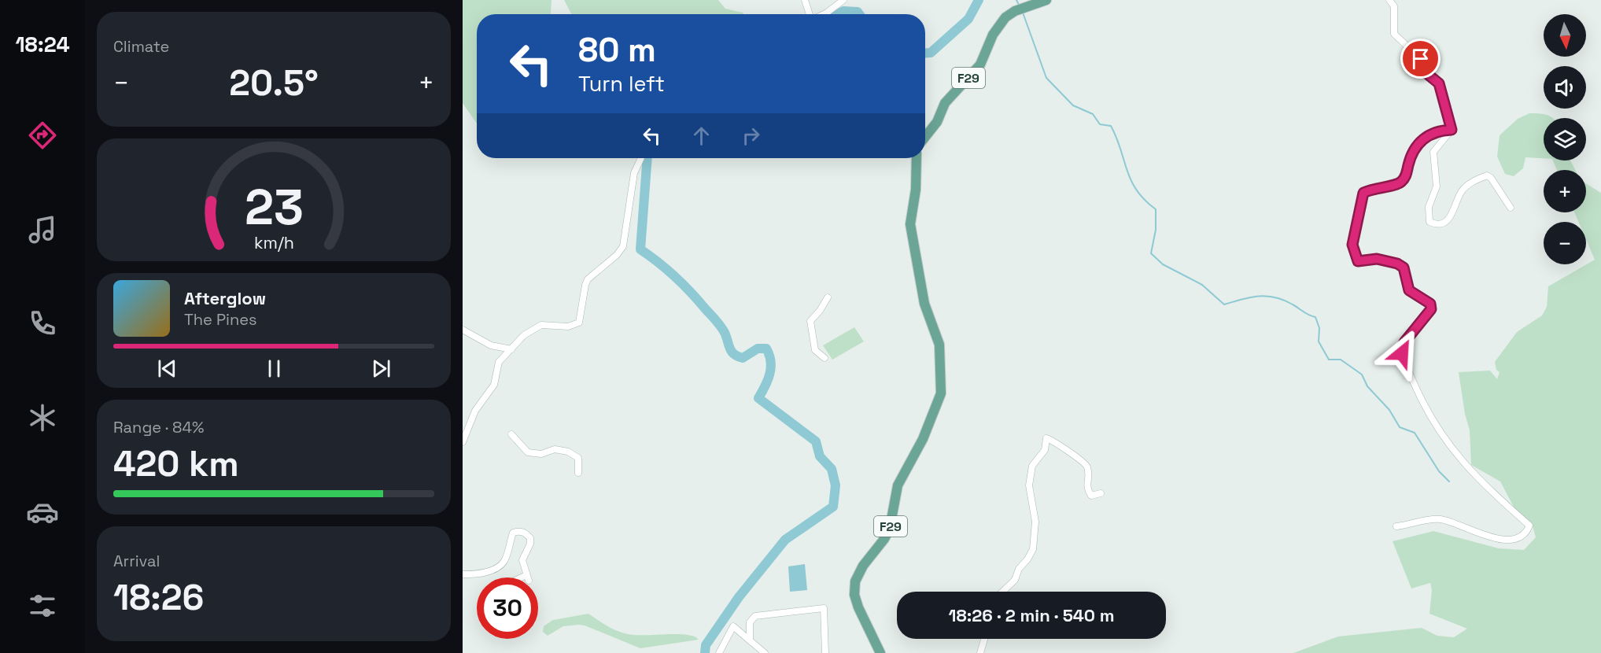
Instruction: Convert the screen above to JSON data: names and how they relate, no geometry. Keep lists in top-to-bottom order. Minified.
{"streets":{"main road":["F29"]},"north":"bottom","page":{"tabs":"18:24","tile":["Climate",["Range · 84%","420 km"],["Arrival","18:26"]],"map_buttons":["+","−"],"turn":["80 m","Turn left"],"heat":["−","20.5°","+"],"song":["Afterglow","The Pines"],"limit":"30","trip":"18:26 · 2 min · 540 m","gauge":["23","km/h"]}}
